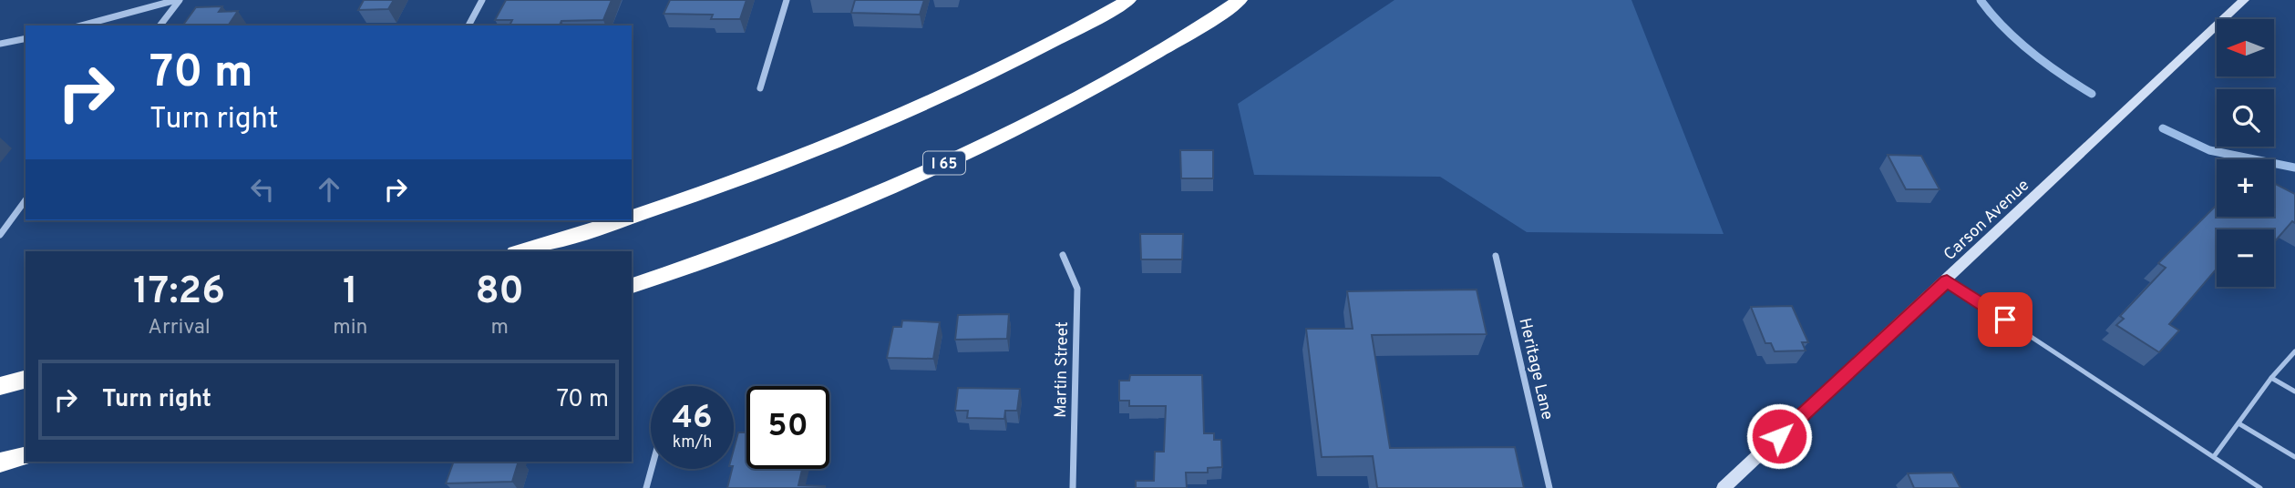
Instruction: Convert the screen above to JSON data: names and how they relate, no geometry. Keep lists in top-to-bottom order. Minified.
{"streets":{"highway":["I 65"],"main road":["Carson Avenue"],"street":["Heritage Lane","Martin Street"]},"north":"left","page":{"map_buttons":["+","−"],"turn":["70 m","Turn right"],"eta":["17:26","Arrival","1","min","80","m"],"list":[{"name":"Turn right","value":"70 m"}],"speed":"46 km/h","limit":"50"}}
